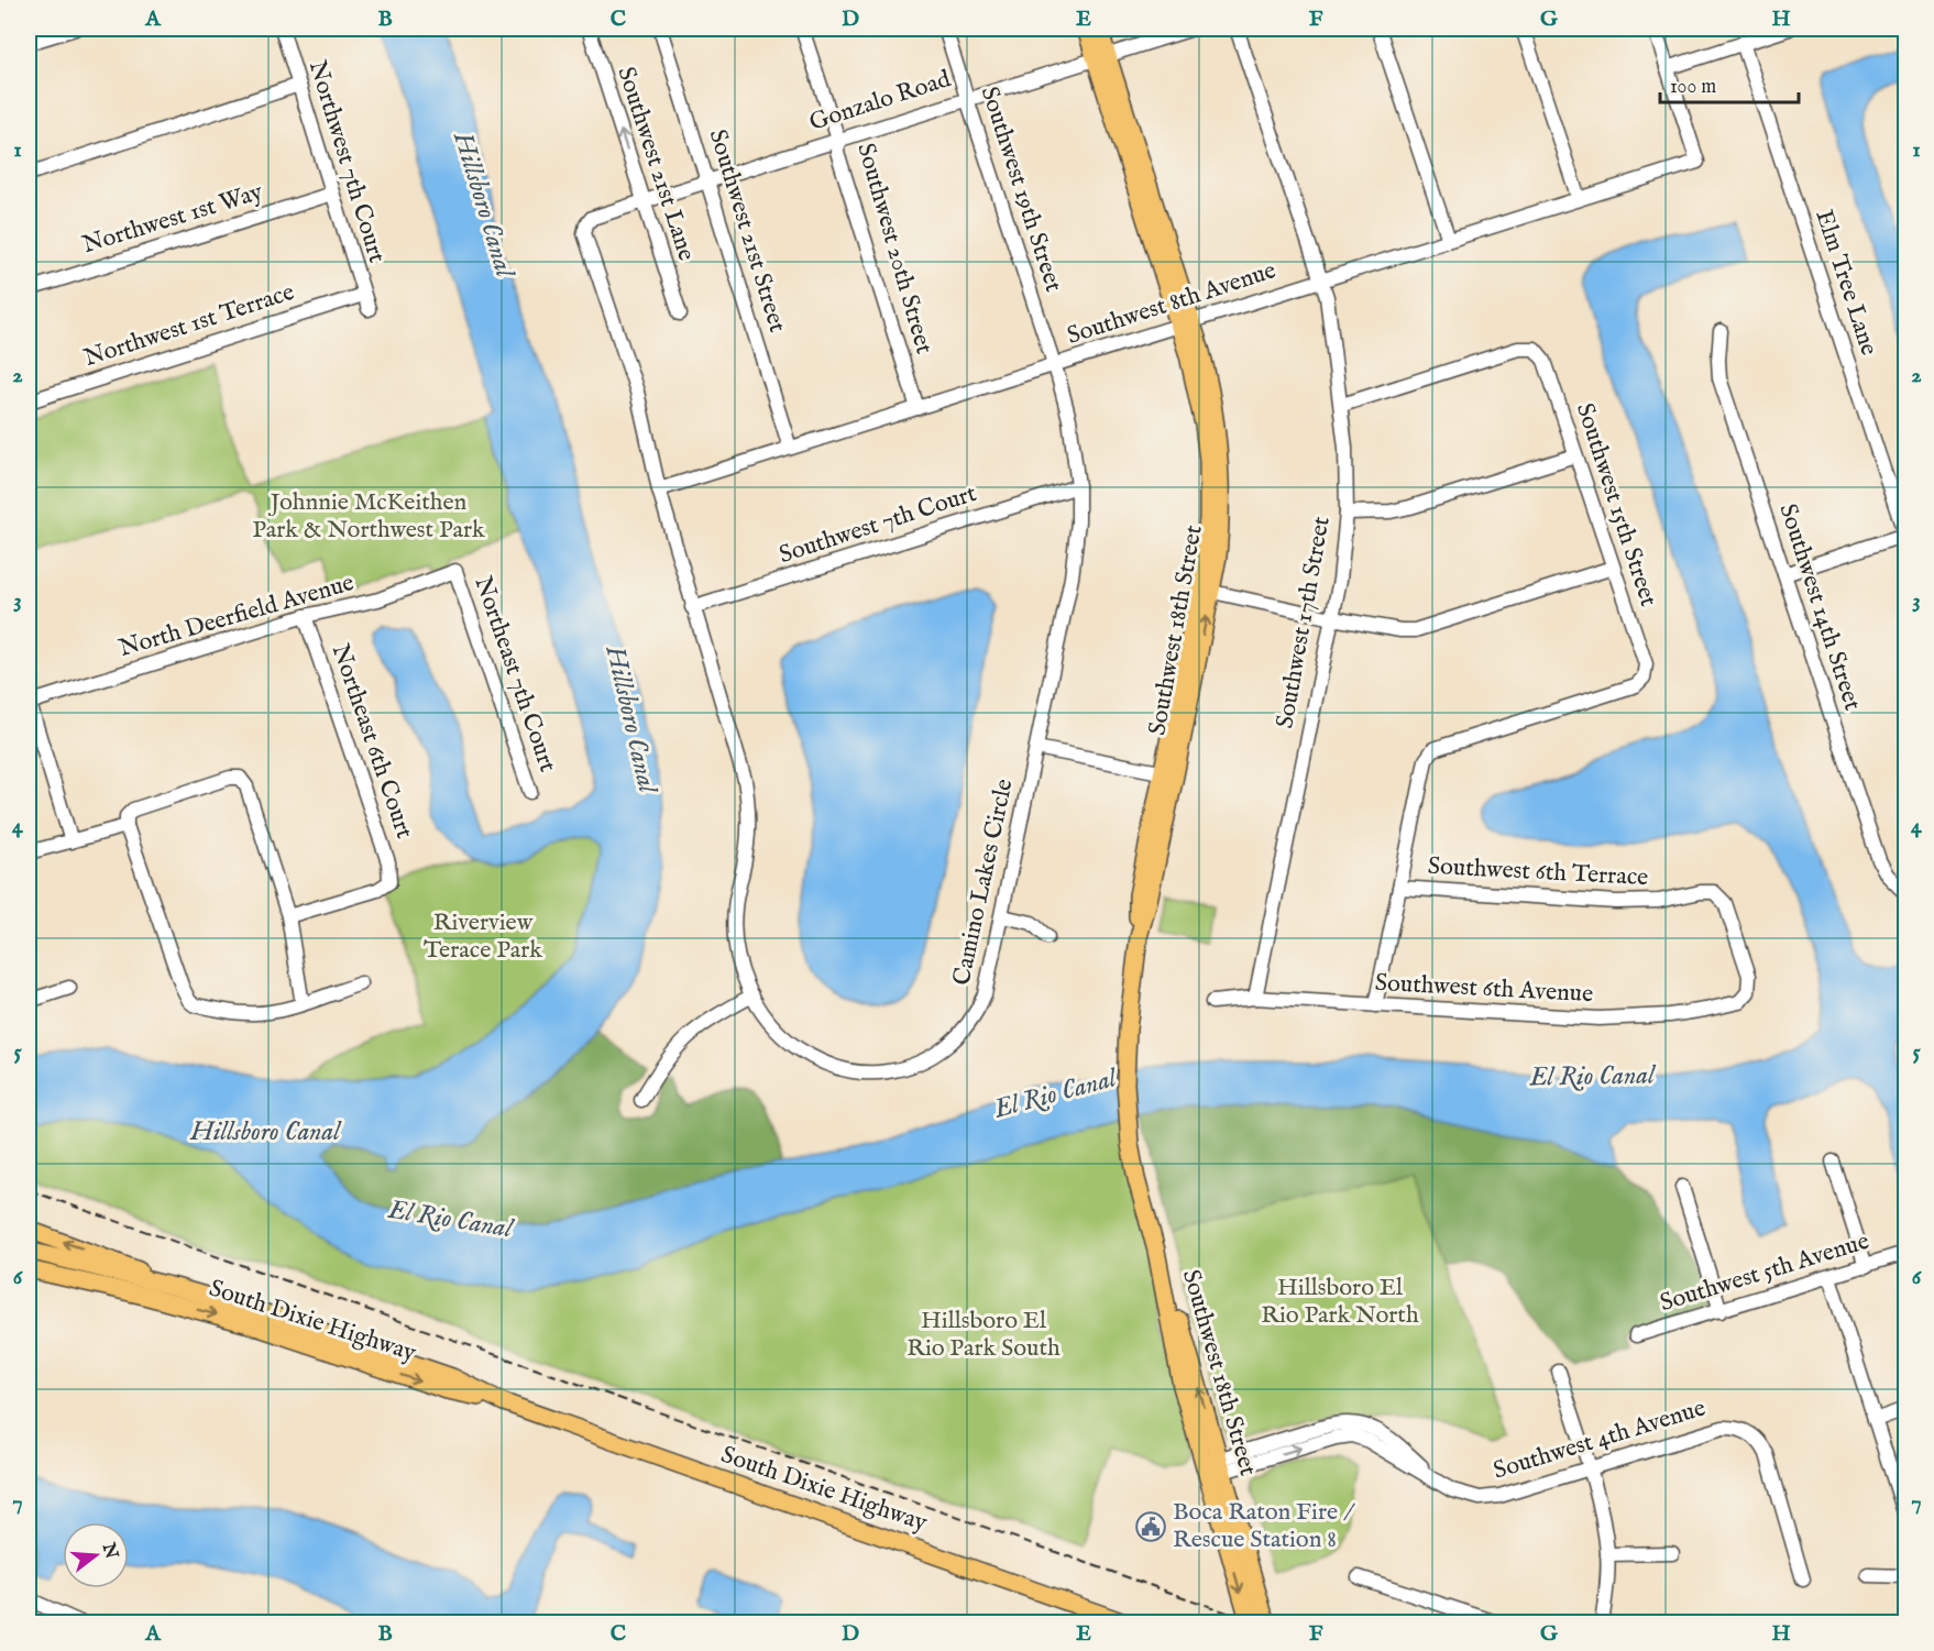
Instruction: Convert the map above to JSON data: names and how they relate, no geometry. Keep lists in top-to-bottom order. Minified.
{"streets":{"main road":["Southwest 18th Street","South Dixie Highway"],"street":["Gonzalo Road","Northwest 7th Court","Southwest 21st Lane","Southwest 19th Street","Northwest 1st Way","Southwest 21st Street","Southwest 20th Street","Elm Tree Lane","Southwest 8th Avenue","Northwest 1st Terrace","Southwest 15th Street","Southwest 7th Court","Southwest 14th Street","North Deerfield Avenue","Southwest 17th Street","Northeast 7th Court","Northeast 6th Court","Southwest 6th Terrace","Camino Lakes Circle","Southwest 6th Avenue","Southwest 5th Avenue","Southwest 4th Avenue"]},"crossings":[["Gonzalo Road","Southwest 21st Lane"],["Gonzalo Road","Southwest 19th Street"],["Gonzalo Road","Southwest 21st Street"],["Gonzalo Road","Southwest 20th Street"],["Gonzalo Road","Southwest 18th Street"],["Gonzalo Road","Camino Lakes Circle"],["Northwest 7th Court","Northwest 1st Way"],["Northwest 7th Court","Northwest 1st Terrace"],["Southwest 19th Street","Southwest 8th Avenue"],["Southwest 19th Street","Camino Lakes Circle"],["Southwest 21st Street","Southwest 8th Avenue"],["Southwest 20th Street","Southwest 8th Avenue"],["Southwest 8th Avenue","Southwest 17th Street"],["Southwest 8th Avenue","Southwest 18th Street"],["Southwest 8th Avenue","Camino Lakes Circle"],["Southwest 15th Street","Southwest 17th Street"],["Southwest 15th Street","Southwest 6th Terrace"],["Southwest 7th Court","Camino Lakes Circle"],["North Deerfield Avenue","Northeast 7th Court"],["North Deerfield Avenue","Northeast 6th Court"],["Southwest 17th Street","Southwest 6th Avenue"],["Southwest 18th Street","Southwest 4th Avenue"],["Southwest 6th Terrace","Southwest 6th Avenue"]],"one_way":["Southwest 21st Lane"],"water":["Hillsboro Canal","El Rio Canal"],"parks":["Johnnie McKeithen Park & Northwest Park","Riverview Terace Park","Hillsboro El Rio Park North","Hillsboro El Rio Park South"],"places":{"public building":["Boca Raton Fire / Rescue Station 8"]},"scale_bar":"100 m","north":"right","grid":{"columns":["A","B","C","D","E","F","G","H"],"rows":["1","2","3","4","5","6","7"]}}
